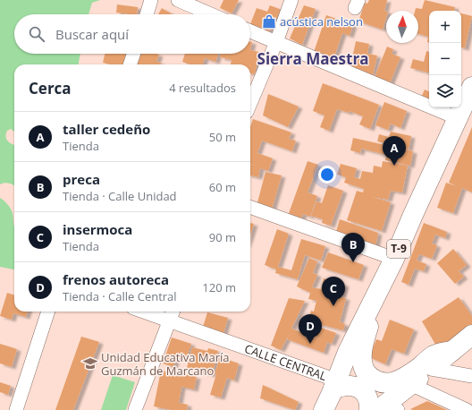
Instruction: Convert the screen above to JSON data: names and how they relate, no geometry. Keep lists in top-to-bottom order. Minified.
{"streets":{"highway":["T-9"],"street":["CALLE CENTRAL"]},"crossings":[["T-9","CALLE CENTRAL"]],"districts":["Sierra Maestra"],"places":{"shop":["acústica nelson"],"school or university":["Unidad Educativa María Guzmán de Marcano"]},"north":"top","page":{"map_buttons":["+","−"],"search":"Buscar aquí","heading":["Cerca","4 resultados"],"list":[{"mark":"A","name":"taller cedeño","note":"Tienda","value":"50 m"},{"mark":"B","name":"preca","note":"Tienda · Calle Unidad","value":"60 m"},{"mark":"C","name":"insermoca","note":"Tienda","value":"90 m"},{"mark":"D","name":"frenos autoreca","note":"Tienda · Calle Central","value":"120 m"}],"pins":["A","B","C","D"]}}
